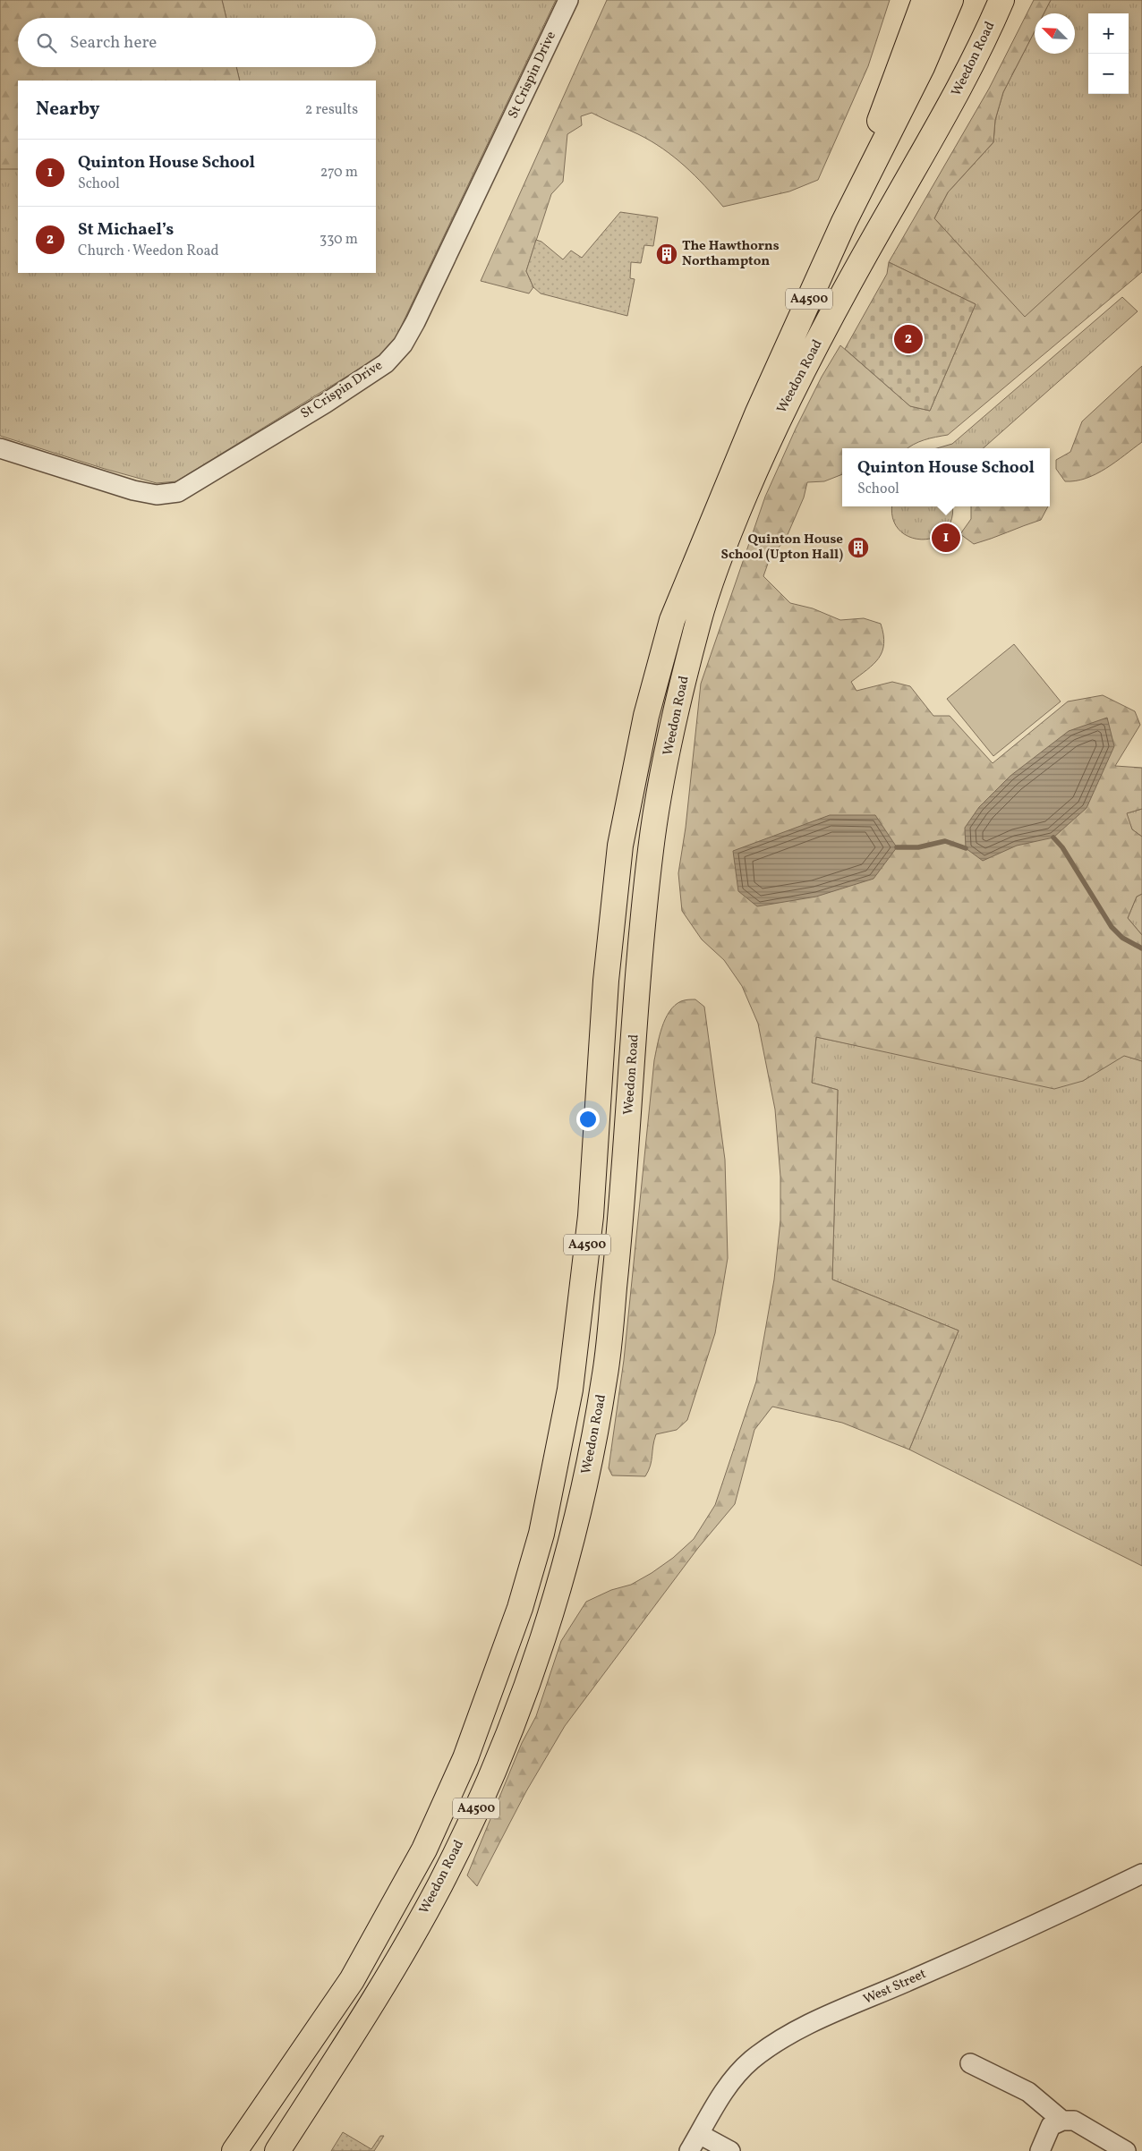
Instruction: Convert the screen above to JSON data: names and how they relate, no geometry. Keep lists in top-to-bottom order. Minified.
{"streets":{"highway":["Weedon Road","A4500"],"street":["St Crispin Drive","West Street"]},"places":{"building":["The Hawthorns Northampton","Quinton House School (Upton Hall)"]},"north":"top left","page":{"map_buttons":["+","−"],"search":"Search here","heading":["Nearby","2 results"],"list":[{"mark":"1","name":"Quinton House School","note":"School","value":"270 m"},{"mark":"2","name":"St Michael’s","note":"Church · Weedon Road","value":"330 m"}],"pins":["2","1"],"popup":["Quinton House School","School"]}}
